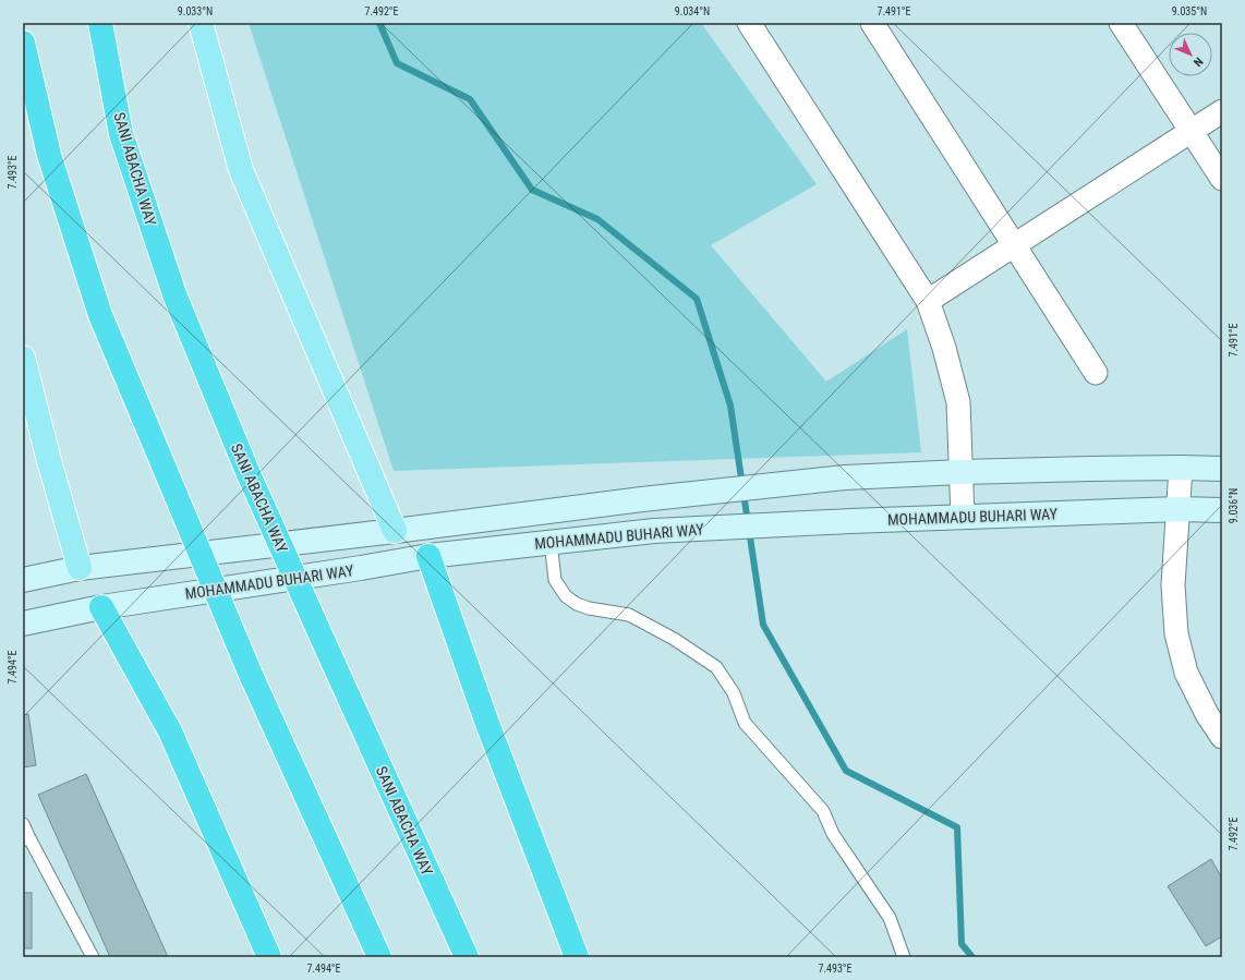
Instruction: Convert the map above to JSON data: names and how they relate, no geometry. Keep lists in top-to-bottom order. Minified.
{"streets":{"highway":["SANI ABACHA WAY"],"main road":["MOHAMMADU BUHARI WAY"]},"north":"bottom right","coordinates":["9.033°N","7.492°E","9.034°N","7.491°E","9.035°N","7.493°E","9.036°N","7.494°E"]}
